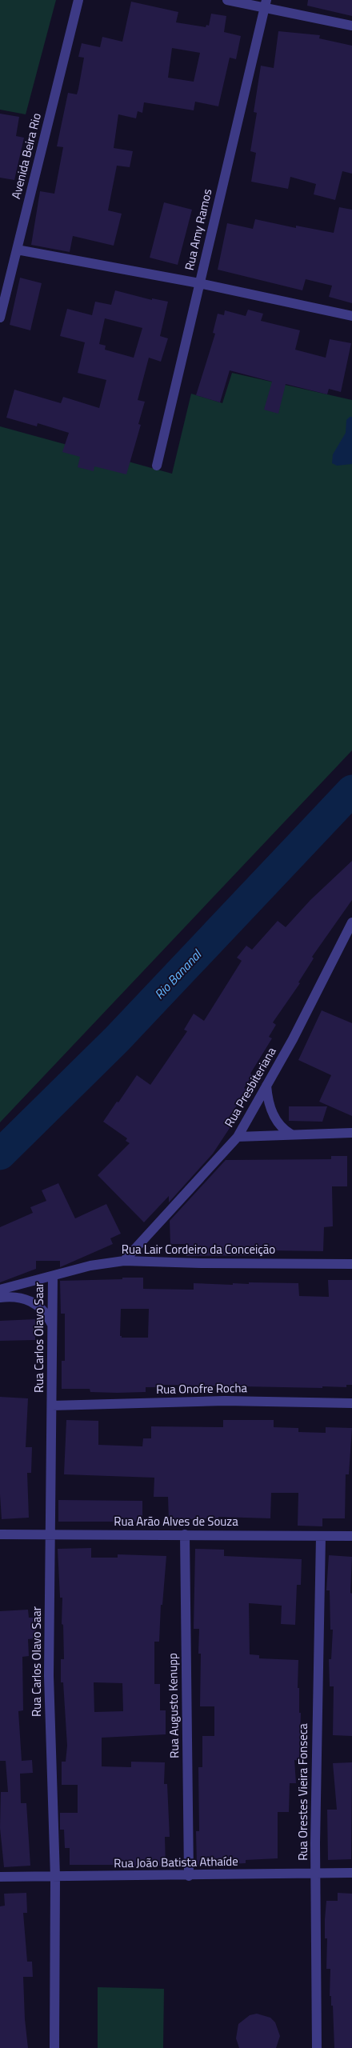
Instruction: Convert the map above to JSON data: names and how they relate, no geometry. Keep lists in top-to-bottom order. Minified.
{"streets":{"street":["Avenida Beira Rio","Rua Amy Ramos","Rua Presbiteriana","Rua Lair Cordeiro da Conceição","Rua Carlos Olavo Saar","Rua Onofre Rocha","Rua Arão Alves de Souza","Rua Augusto Kenupp","Rua Orestes Vieira Fonseca","Rua João Batista Athaíde"]},"crossings":[["Rua Presbiteriana","Rua Lair Cordeiro da Conceição"],["Rua Lair Cordeiro da Conceição","Rua Carlos Olavo Saar"],["Rua Carlos Olavo Saar","Rua Onofre Rocha"],["Rua Carlos Olavo Saar","Rua Arão Alves de Souza"],["Rua Carlos Olavo Saar","Rua João Batista Athaíde"],["Rua Arão Alves de Souza","Rua Augusto Kenupp"],["Rua Arão Alves de Souza","Rua Orestes Vieira Fonseca"],["Rua Augusto Kenupp","Rua João Batista Athaíde"],["Rua Orestes Vieira Fonseca","Rua João Batista Athaíde"]],"water":["Rio Bananal"]}
